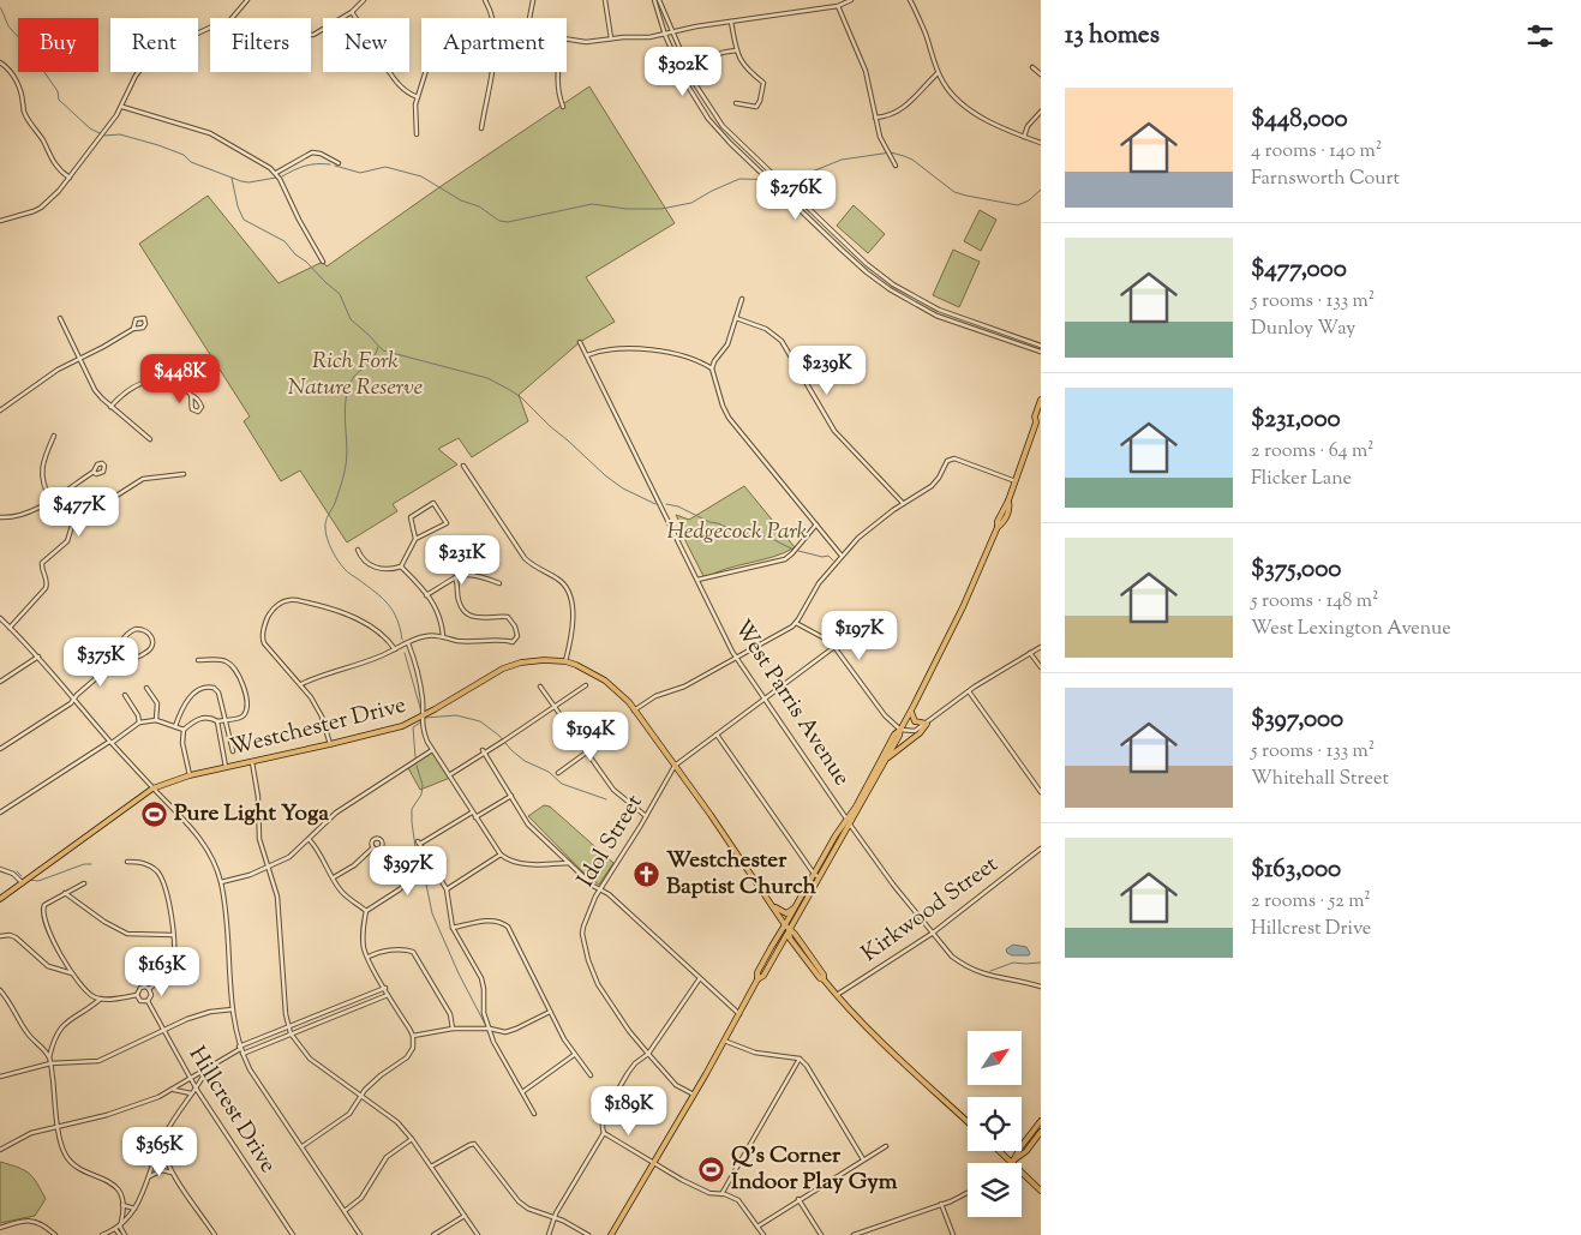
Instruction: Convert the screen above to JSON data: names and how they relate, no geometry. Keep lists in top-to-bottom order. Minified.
{"streets":{"main road":["Westchester Drive"],"street":["West Parris Avenue","Idol Street","Kirkwood Street","Hillcrest Drive"]},"crossings":[["West Parris Avenue","Idol Street"],["West Parris Avenue","Kirkwood Street"],["Westchester Drive","Idol Street"]],"parks":["Rich Fork Nature Reserve","Hedgecock Park"],"places":{"sports":["Pure Light Yoga","Q's Corner Indoor Play Gym"],"church":["Westchester Baptist Church"]},"north":"top right","page":{"heading":"13 homes","chip":["Buy","Rent","Filters","New","Apartment"],"price":["$302K","$276K","$239K","$448K","$477K","$231K","$197K","$375K","$194K","$397K","$163K","$189K","$365K"],"list":[{"name":"$448,000","note":"4 rooms · 140 m² · Farnsworth Court"},{"name":"$477,000","note":"5 rooms · 133 m² · Dunloy Way"},{"name":"$231,000","note":"2 rooms · 64 m² · Flicker Lane"},{"name":"$375,000","note":"5 rooms · 148 m² · West Lexington Avenue"},{"name":"$397,000","note":"5 rooms · 133 m² · Whitehall Street"},{"name":"$163,000","note":"2 rooms · 52 m² · Hillcrest Drive"}]}}
